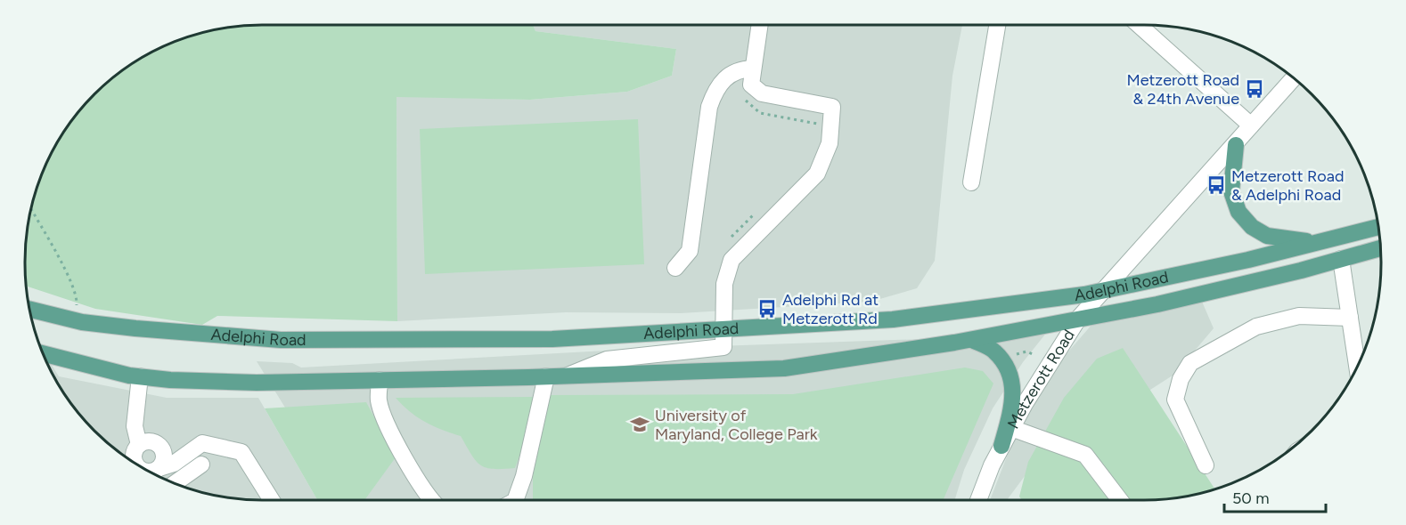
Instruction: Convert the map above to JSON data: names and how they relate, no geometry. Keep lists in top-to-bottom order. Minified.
{"streets":{"main road":["Adelphi Road"],"street":["Metzerott Road"]},"crossings":[["Adelphi Road","Metzerott Road"]],"places":{"bus stop":["Metzerott Road & 24th Avenue","Metzerott Road & Adelphi Road","Adelphi Rd at Metzerott Rd"],"school or university":["University of Maryland, College Park"]},"scale_bar":"50 m"}
